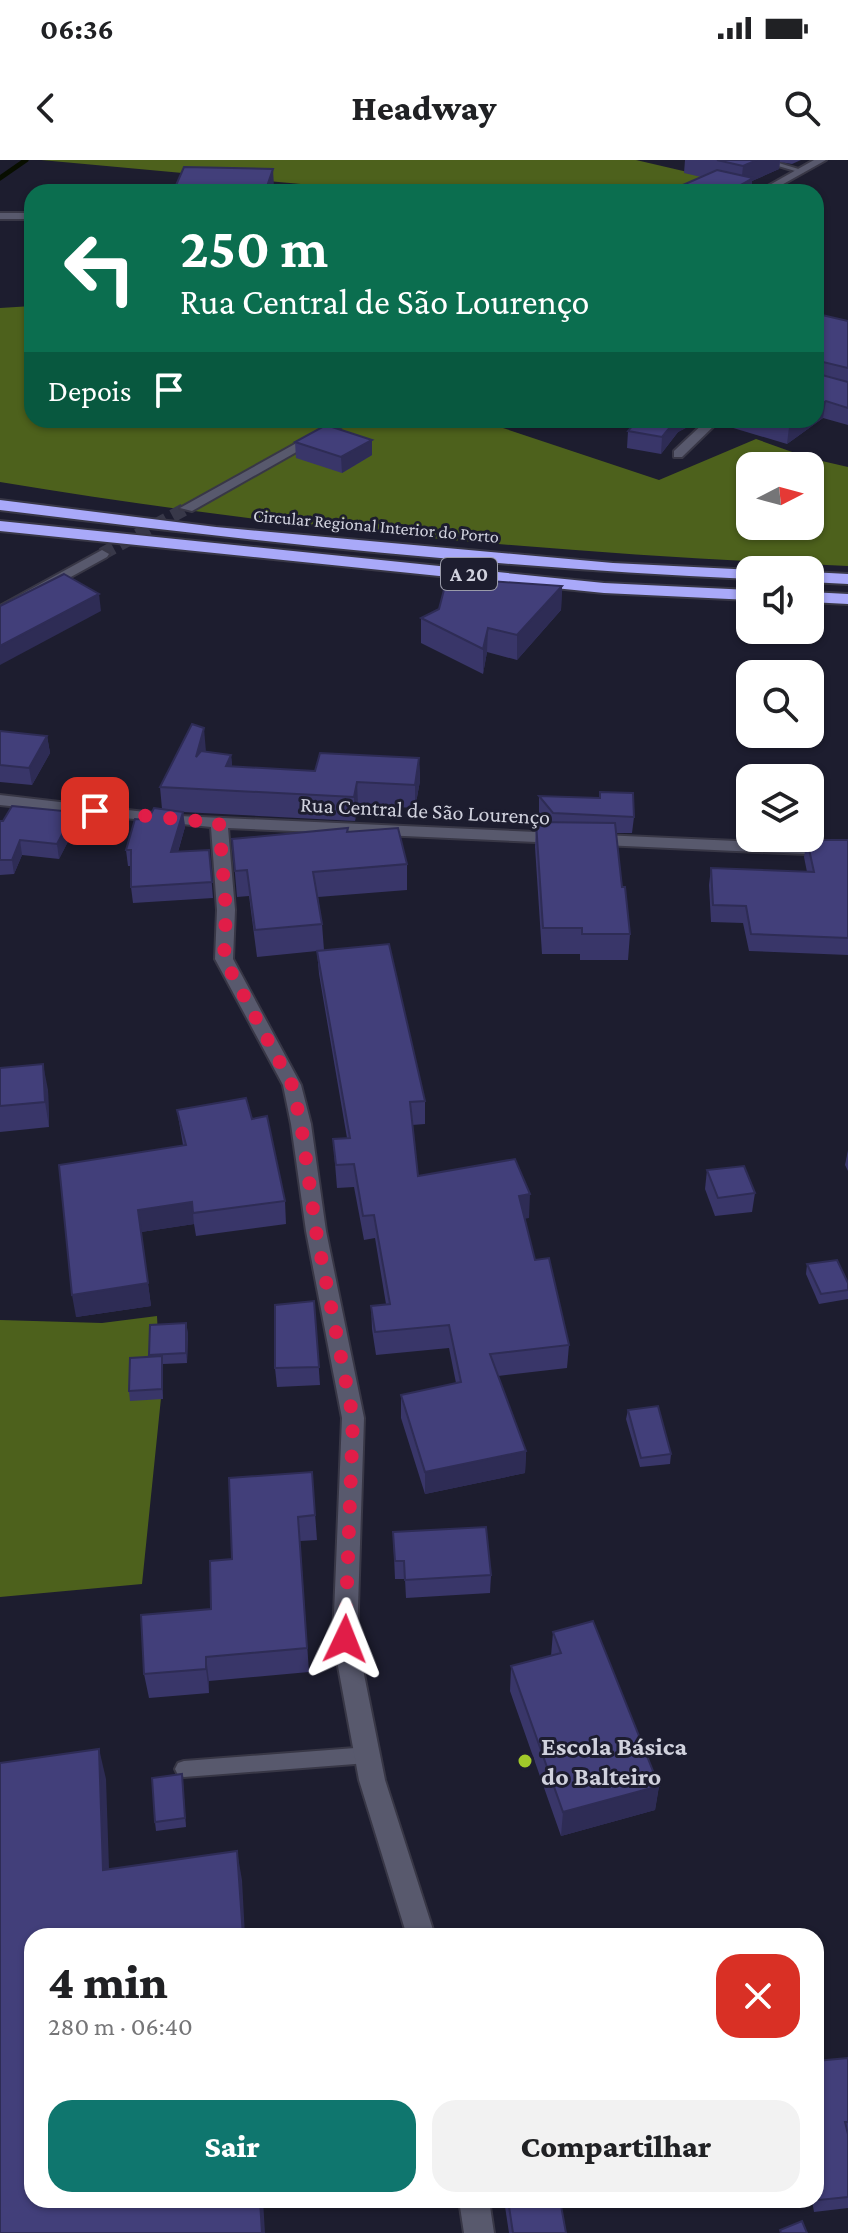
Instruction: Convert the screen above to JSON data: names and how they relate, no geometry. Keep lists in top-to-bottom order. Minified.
{"streets":{"highway":["Circular Regional Interior do Porto","A 20"],"street":["Rua Central de São Lourenço"]},"places":["Escola Básica do Balteiro"],"north":"right","page":{"status":"06:36","header":"Headway","turn":["250 m","Rua Central de São Lourenço"],"then":"Depois","heading":["4 min","280 m · 06:40"],"buttons":["Sair","Compartilhar"]}}
